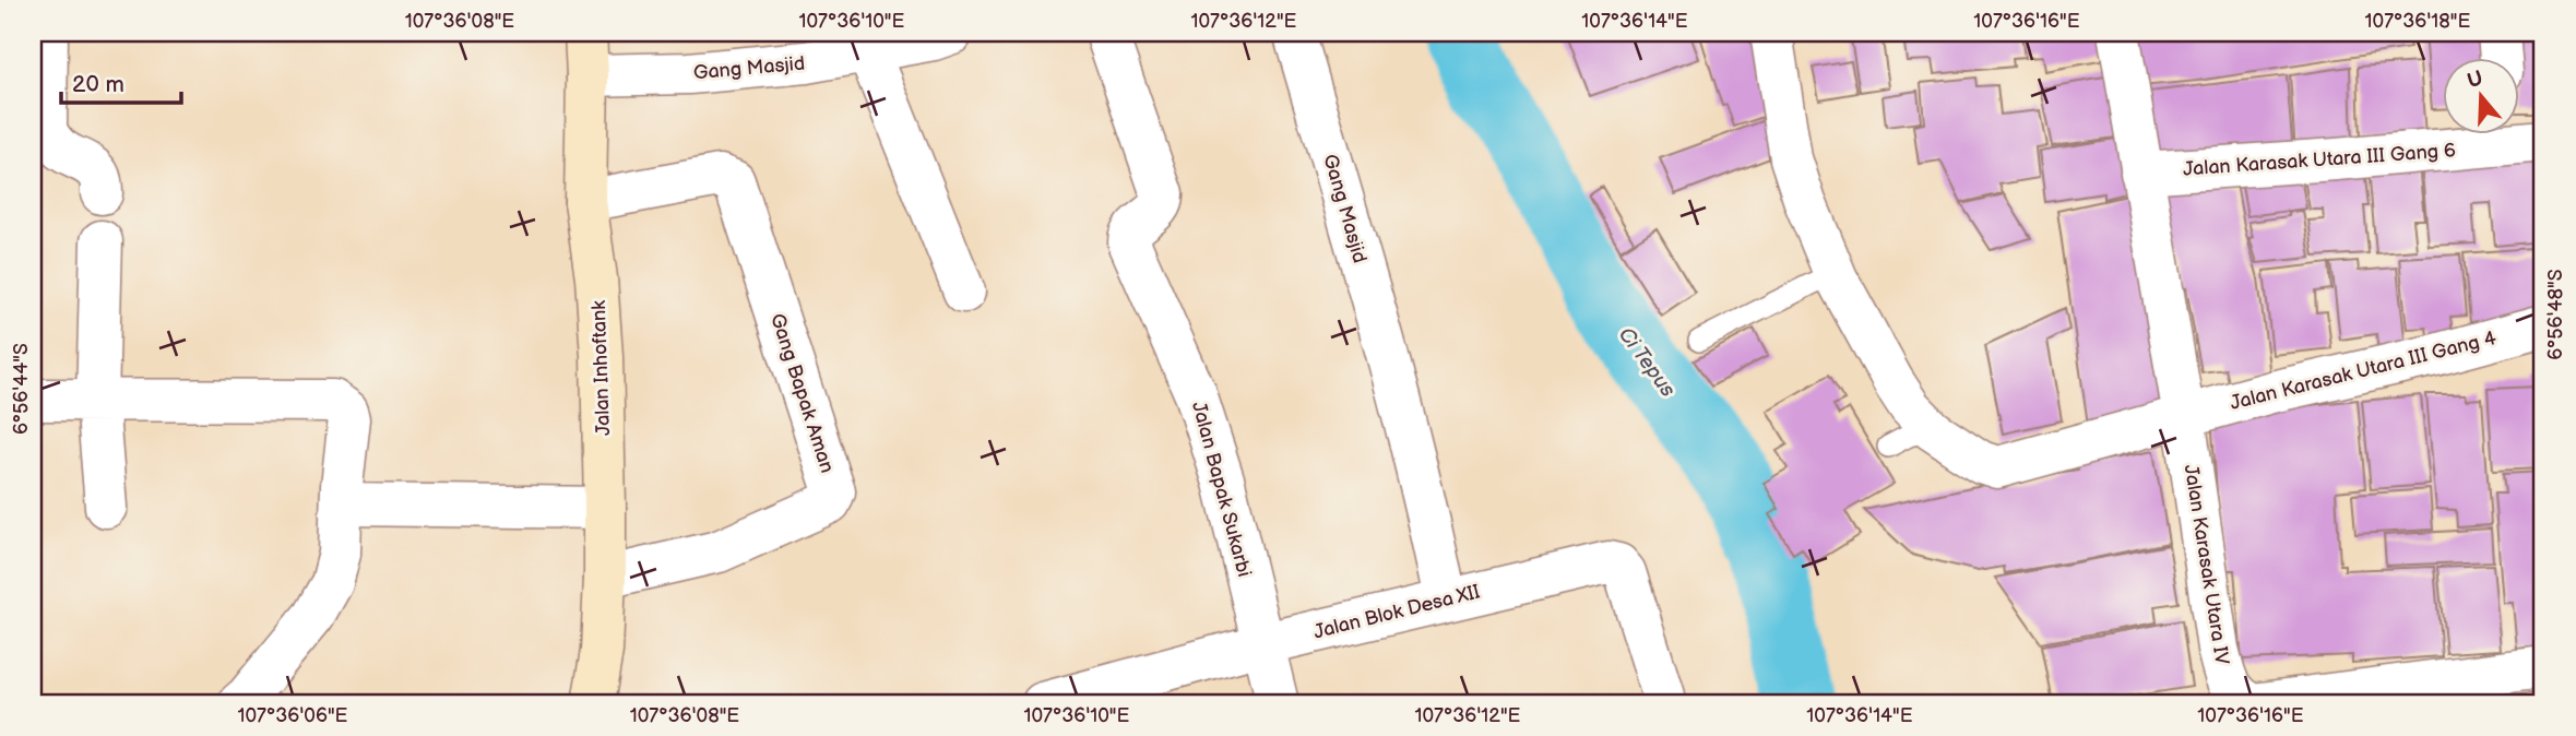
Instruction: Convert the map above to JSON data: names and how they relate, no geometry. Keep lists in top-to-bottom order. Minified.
{"streets":{"main road":["Jalan Inhoftank"],"street":["Gang Masjid","Jalan Karasak Utara III Gang 6","Jalan Karasak Utara III Gang 4","Gang Bapak Aman","Jalan Bapak Sukarbi","Jalan Karasak Utara IV","Jalan Blok Desa XII"]},"crossings":[["Gang Masjid","Jalan Inhoftank"],["Gang Masjid","Jalan Blok Desa XII"],["Jalan Inhoftank","Gang Bapak Aman"],["Jalan Karasak Utara III Gang 4","Jalan Karasak Utara IV"],["Jalan Bapak Sukarbi","Jalan Blok Desa XII"]],"water":["Ci Tepus"],"scale_bar":"20 m","north":"top","coordinates":["107°36'08\"E","107°36'10\"E","107°36'12\"E","107°36'14\"E","107°36'16\"E","107°36'18\"E","6°56'48\"S","6°56'44\"S","107°36'06\"E"]}
